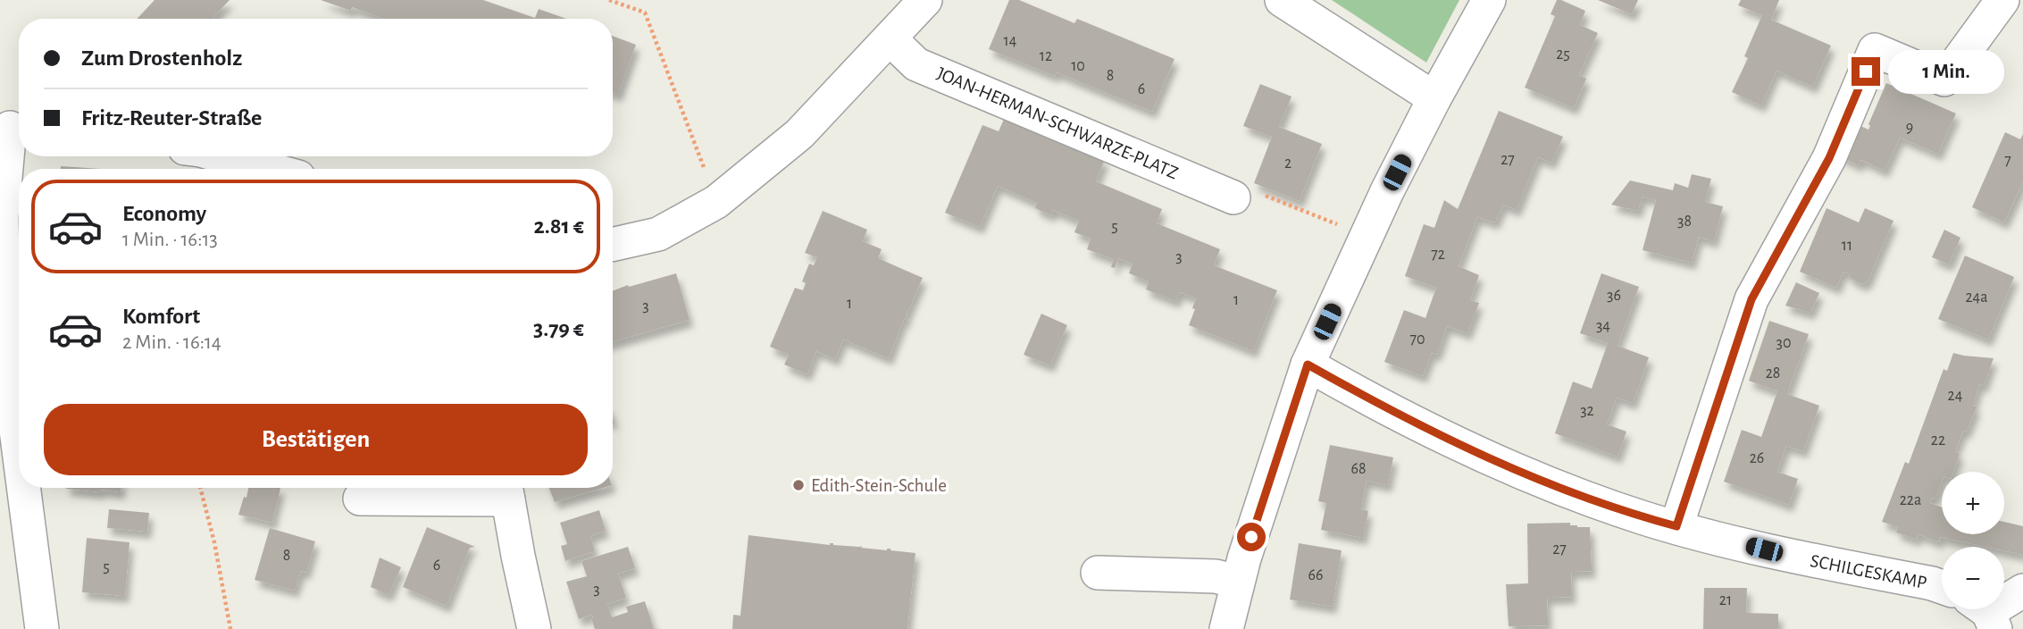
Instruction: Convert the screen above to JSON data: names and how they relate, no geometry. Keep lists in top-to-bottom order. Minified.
{"streets":{"street":["JOAN-HERMAN-SCHWARZE-PLATZ","SCHILGESKAMP"]},"places":["Edith-Stein-Schule"],"house_numbers":["14","25","12","10","8","6","9","27","7","2","38","5","11","72","3","36","24a","1","1","3","34","70","30","28","24","32","22","26","68","22a","27","8","6","5","66","3","21"],"page":{"banner":["Zum Drostenholz","Fritz-Reuter-Straße"],"bubble":"1 Min.","list":[{"name":"Economy","note":"1 Min. · 16:13","value":"2.81 €"},{"name":"Komfort","note":"2 Min. · 16:14","value":"3.79 €"}],"buttons":"Bestätigen","map_buttons":["+","−"]}}
